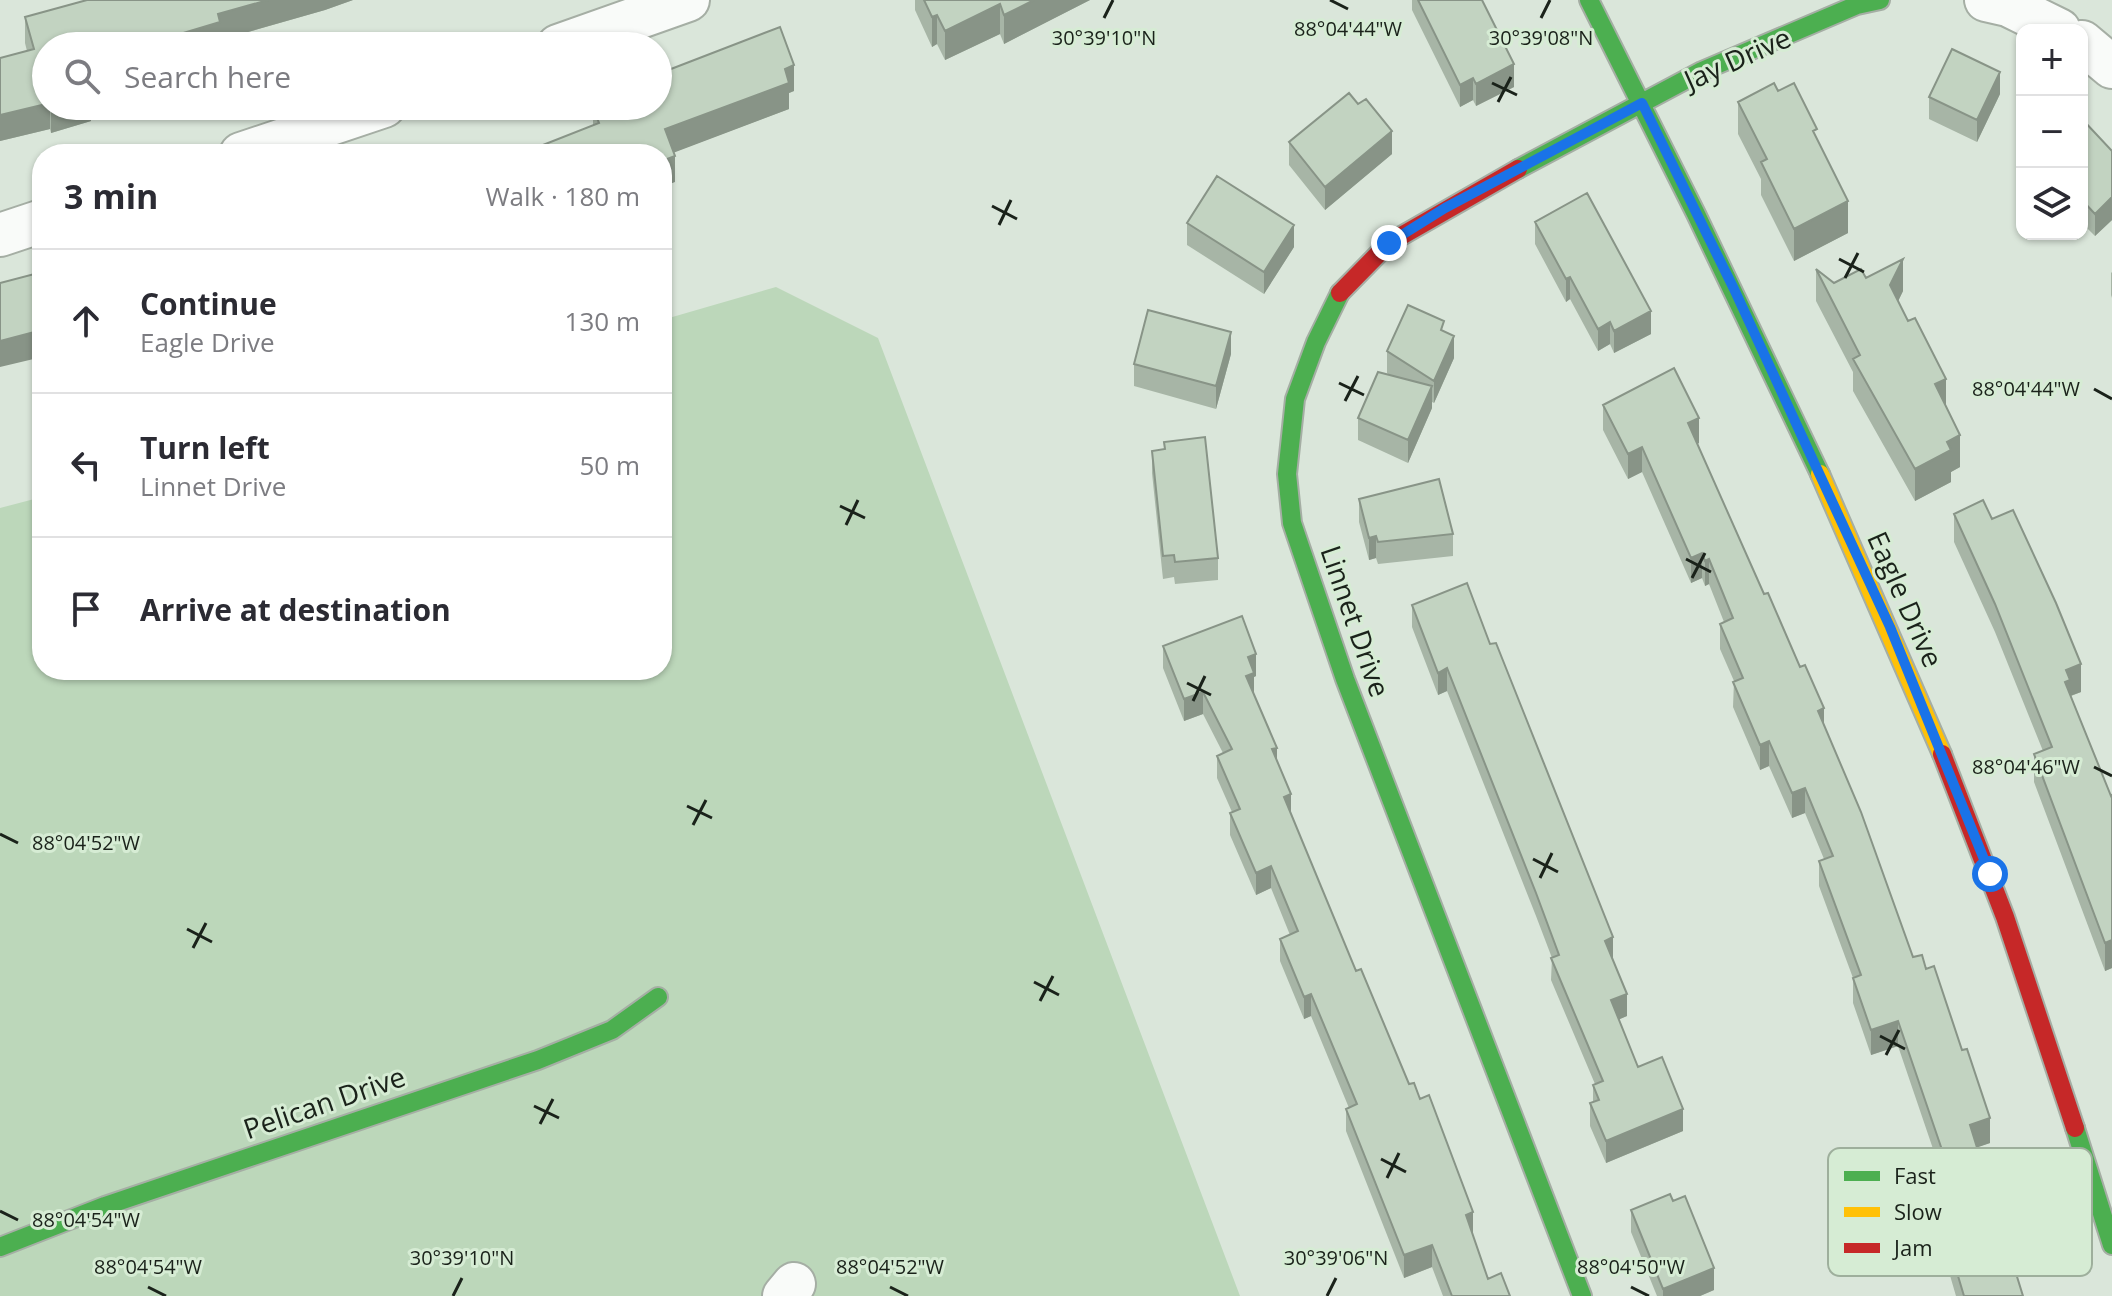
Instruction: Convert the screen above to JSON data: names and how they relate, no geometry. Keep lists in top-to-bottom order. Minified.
{"streets":{"street":["Jay Drive","Eagle Drive","Linnet Drive","Pelican Drive"]},"crossings":[["Jay Drive","Eagle Drive"],["Jay Drive","Linnet Drive"],["Eagle Drive","Linnet Drive"]],"legend":["Fast","Slow","Jam"],"page":{"map_buttons":["+","−"],"search":"Search here","heading":["3 min","Walk · 180 m"],"list":[["Continue","Eagle Drive","130 m"],["Turn left","Linnet Drive","50 m"],"Arrive at destination"]},"coordinates":["88°04'44\"W","30°39'10\"N","30°39'08\"N","88°04'46\"W","88°04'52\"W","88°04'54\"W","30°39'06\"N","88°04'50\"W"]}
